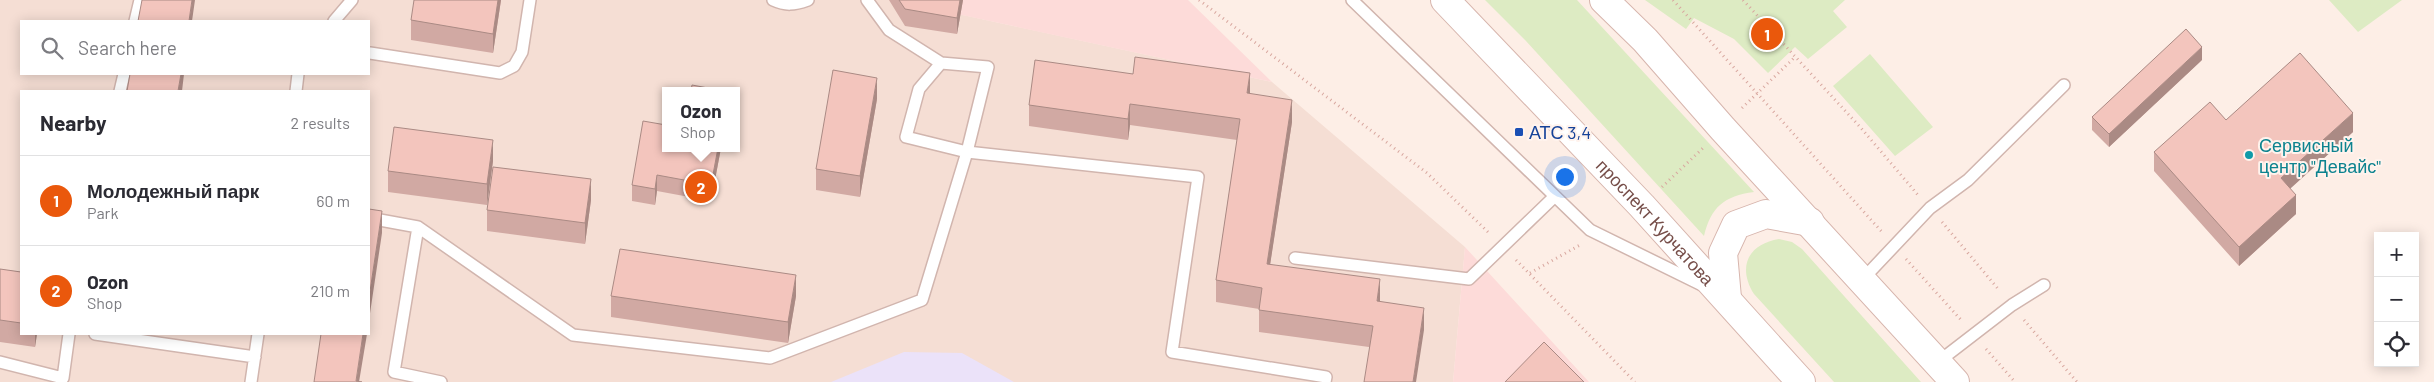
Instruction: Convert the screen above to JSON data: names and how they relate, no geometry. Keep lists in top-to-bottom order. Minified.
{"streets":{"main road":["проспект Курчатова"]},"places":{"transit":["АТС 3,4"],"other":["Сервисный центр \"Девайс\""]},"page":{"pins":["1","2"],"search":"Search here","popup":["Ozon","Shop"],"heading":["Nearby","2 results"],"list":[{"mark":"1","name":"Молодежный парк","note":"Park","value":"60 m"},{"mark":"2","name":"Ozon","note":"Shop","value":"210 m"}],"map_buttons":["+","−"]}}
